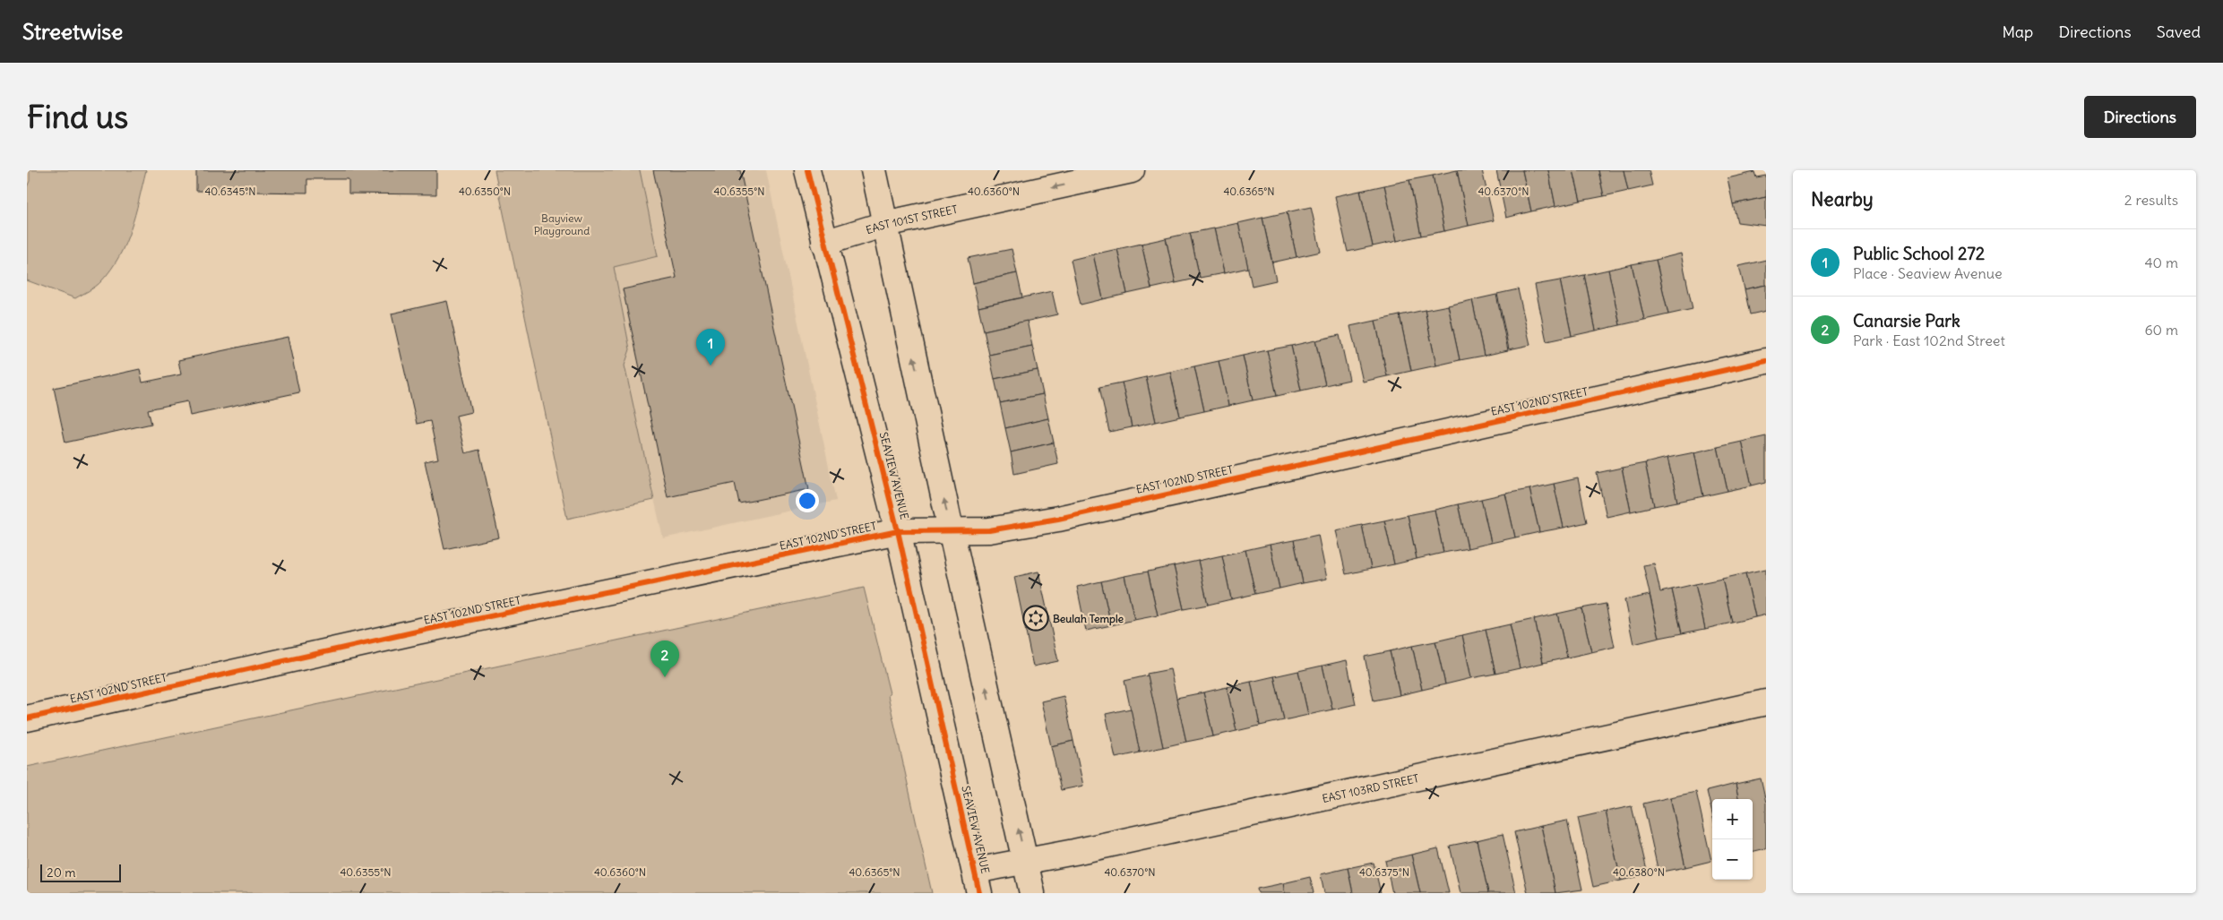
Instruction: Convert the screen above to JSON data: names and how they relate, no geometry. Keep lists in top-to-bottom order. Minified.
{"streets":{"street":["EAST 101ST STREET","EAST 102ND STREET","SEAVIEW AVENUE","EAST 103RD STREET"]},"crossings":[["EAST 101ST STREET","SEAVIEW AVENUE"],["EAST 102ND STREET","SEAVIEW AVENUE"],["SEAVIEW AVENUE","EAST 103RD STREET"]],"one_way":["EAST 101ST STREET"],"parks":["Bayview Playground"],"places":{"synagogue":["Beulah Temple"]},"scale_bar":"20 m","page":{"header":"Streetwise","nav":["Map","Directions","Saved"],"buttons":"Directions","title":"Find us","heading":["Nearby","2 results"],"list":[{"mark":"1","name":"Public School 272","note":"Place · Seaview Avenue","value":"40 m"},{"mark":"2","name":"Canarsie Park","note":"Park · East 102nd Street","value":"60 m"}],"pins":["1","2"],"map_buttons":["+","−"],"scale":"20 m"},"coordinates":["40.6345°N","40.6350°N","40.6355°N","40.6360°N","40.6365°N","40.6370°N","40.6375°N","40.6380°N"]}
